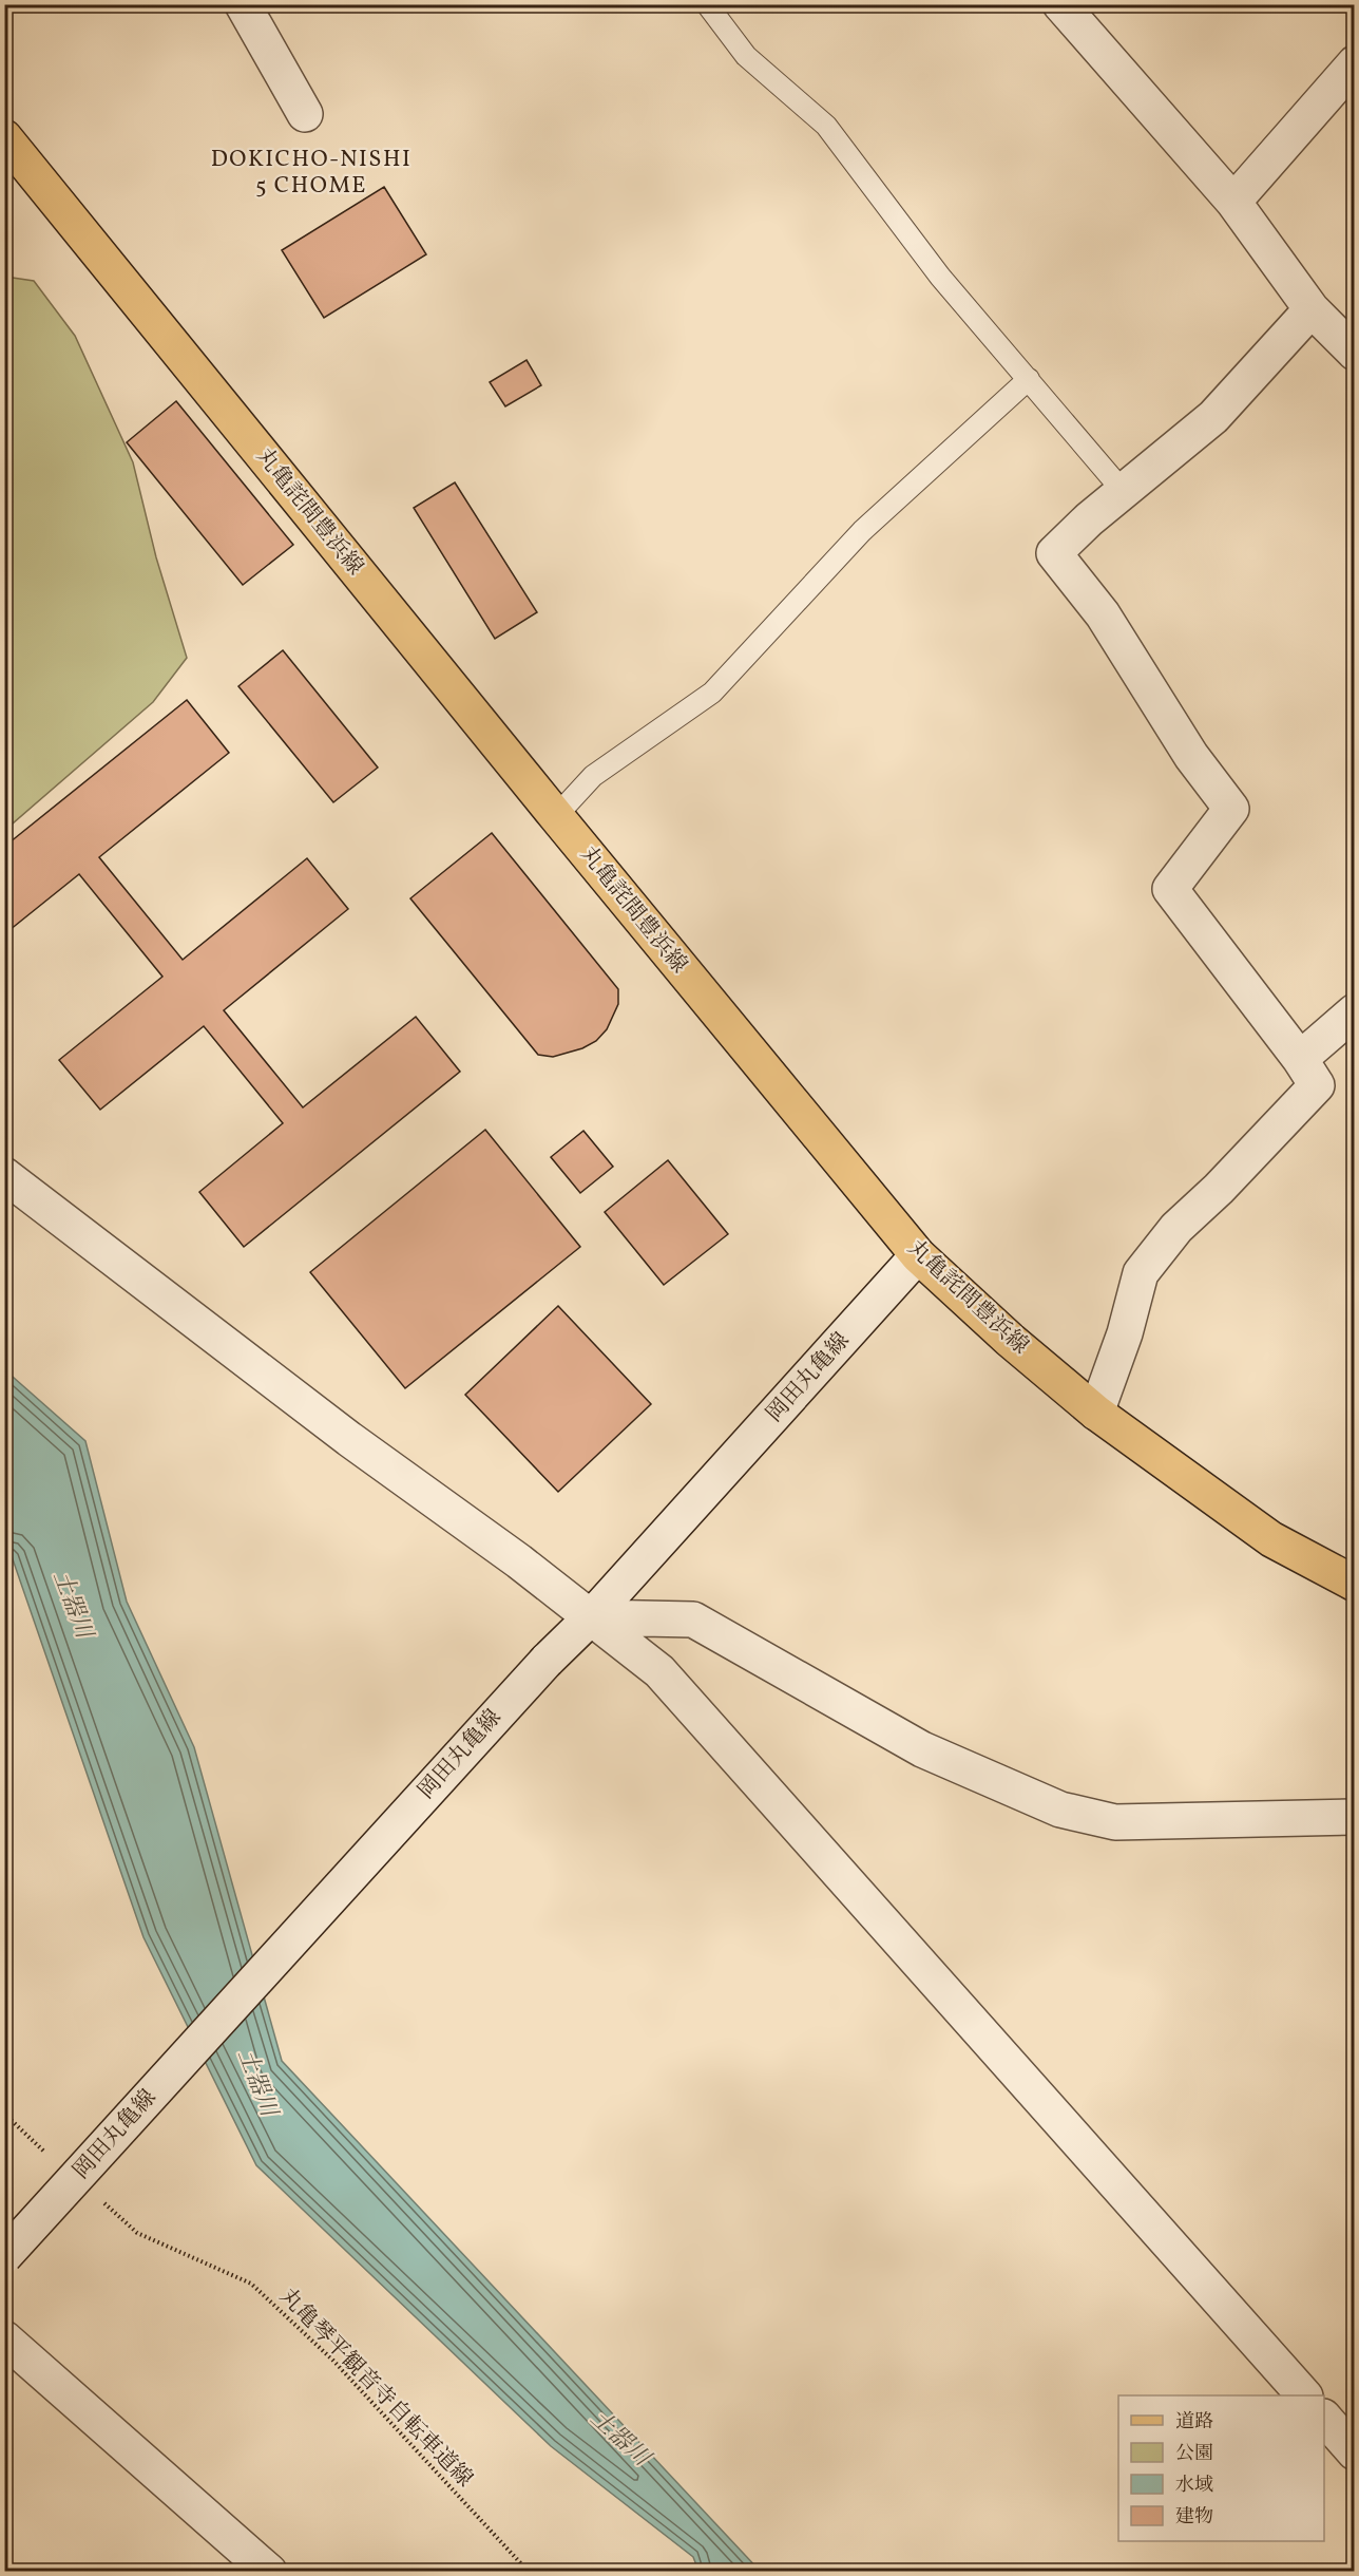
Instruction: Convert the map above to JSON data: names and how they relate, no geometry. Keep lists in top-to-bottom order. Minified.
{"streets":{"main road":["丸亀詫間豊浜線"],"street":["岡田丸亀線"],"path":["丸亀琴平観音寺自転車道線"]},"crossings":[["丸亀詫間豊浜線","岡田丸亀線"]],"districts":["DOKICHO-NISHI 5 CHOME"],"water":["土器川"],"legend":["道路","公園","水域","建物"]}
